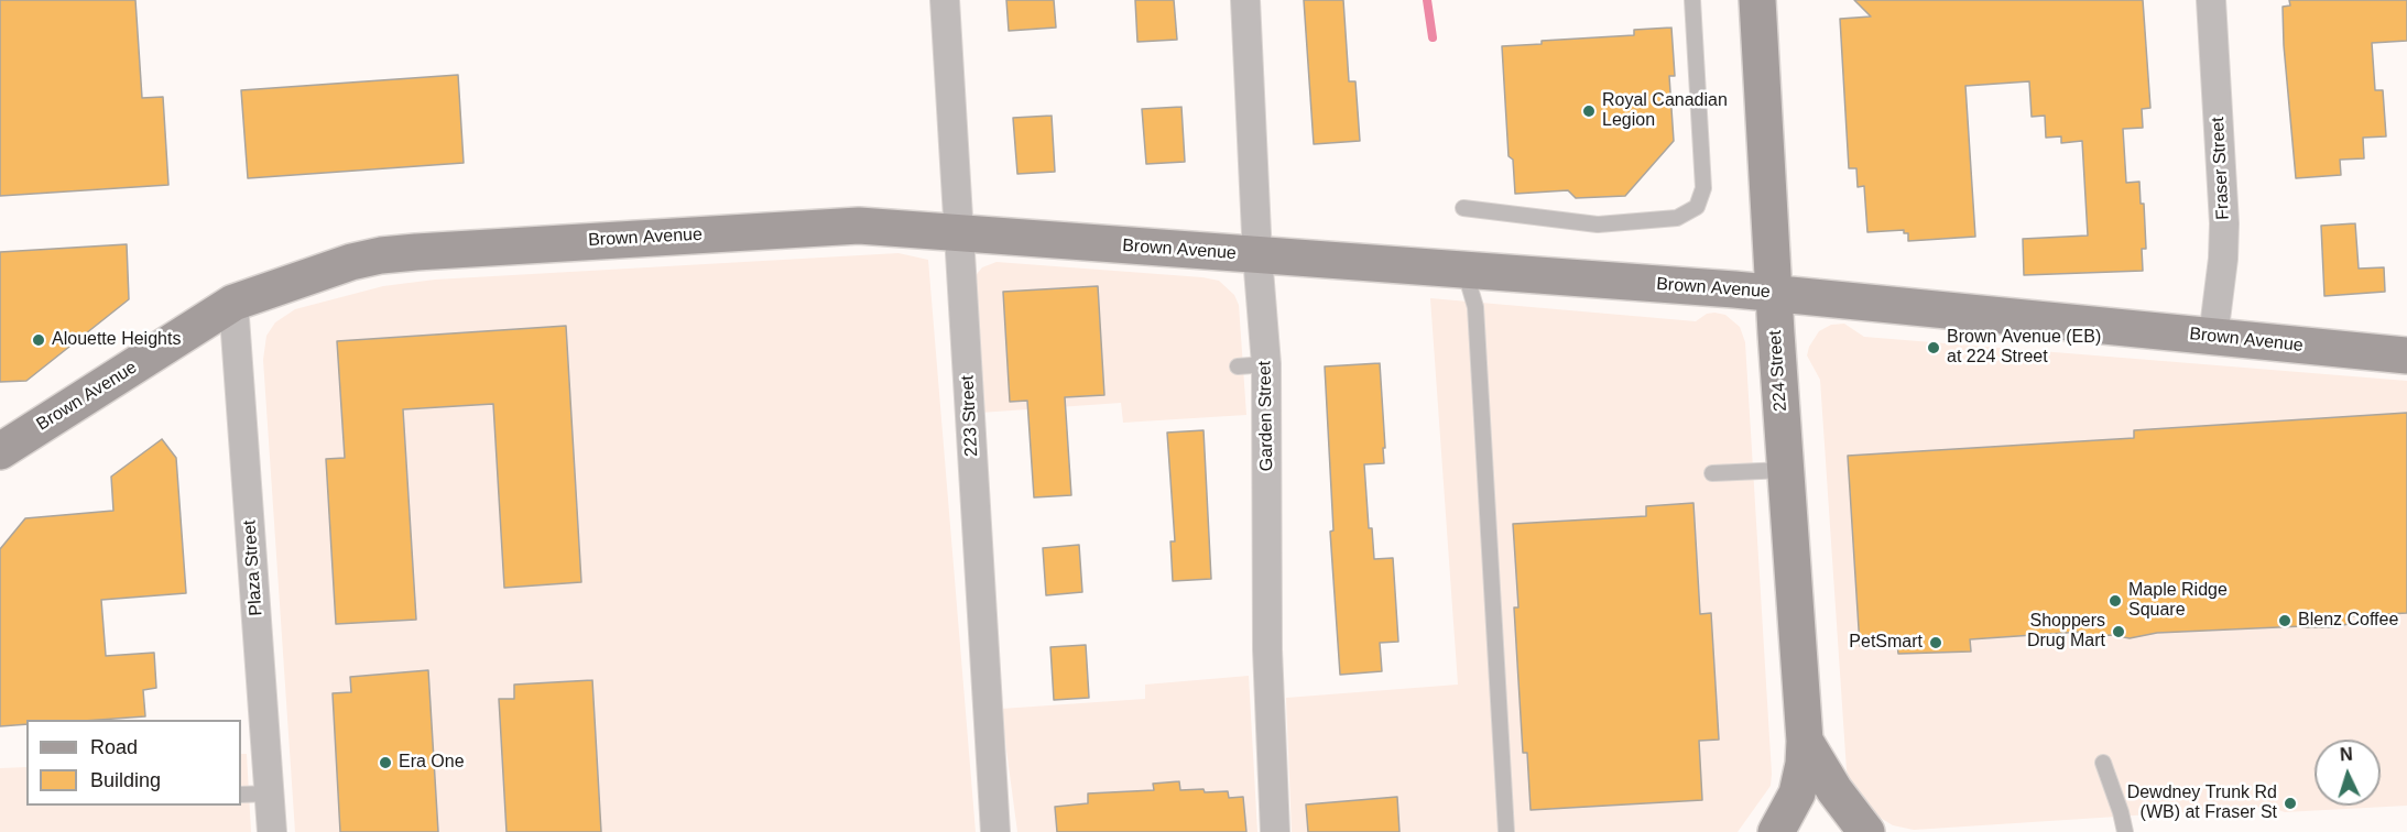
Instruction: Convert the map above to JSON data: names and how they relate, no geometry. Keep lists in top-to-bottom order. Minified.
{"streets":{"main road":["Brown Avenue","224 Street"],"street":["Fraser Street","223 Street","Garden Street","Plaza Street"]},"crossings":[["Fraser Street","Brown Avenue"],["Brown Avenue","224 Street"],["Brown Avenue","223 Street"],["Brown Avenue","Garden Street"],["Brown Avenue","Plaza Street"]],"places":["Royal Canadian Legion","Alouette Heights","Brown Avenue (EB) at 224 Street","Maple Ridge Square","Blenz Coffee","Shoppers Drug Mart","PetSmart","Era One","Dewdney Trunk Rd (WB) at Fraser St"],"legend":["Road","Building"],"north":"top"}
